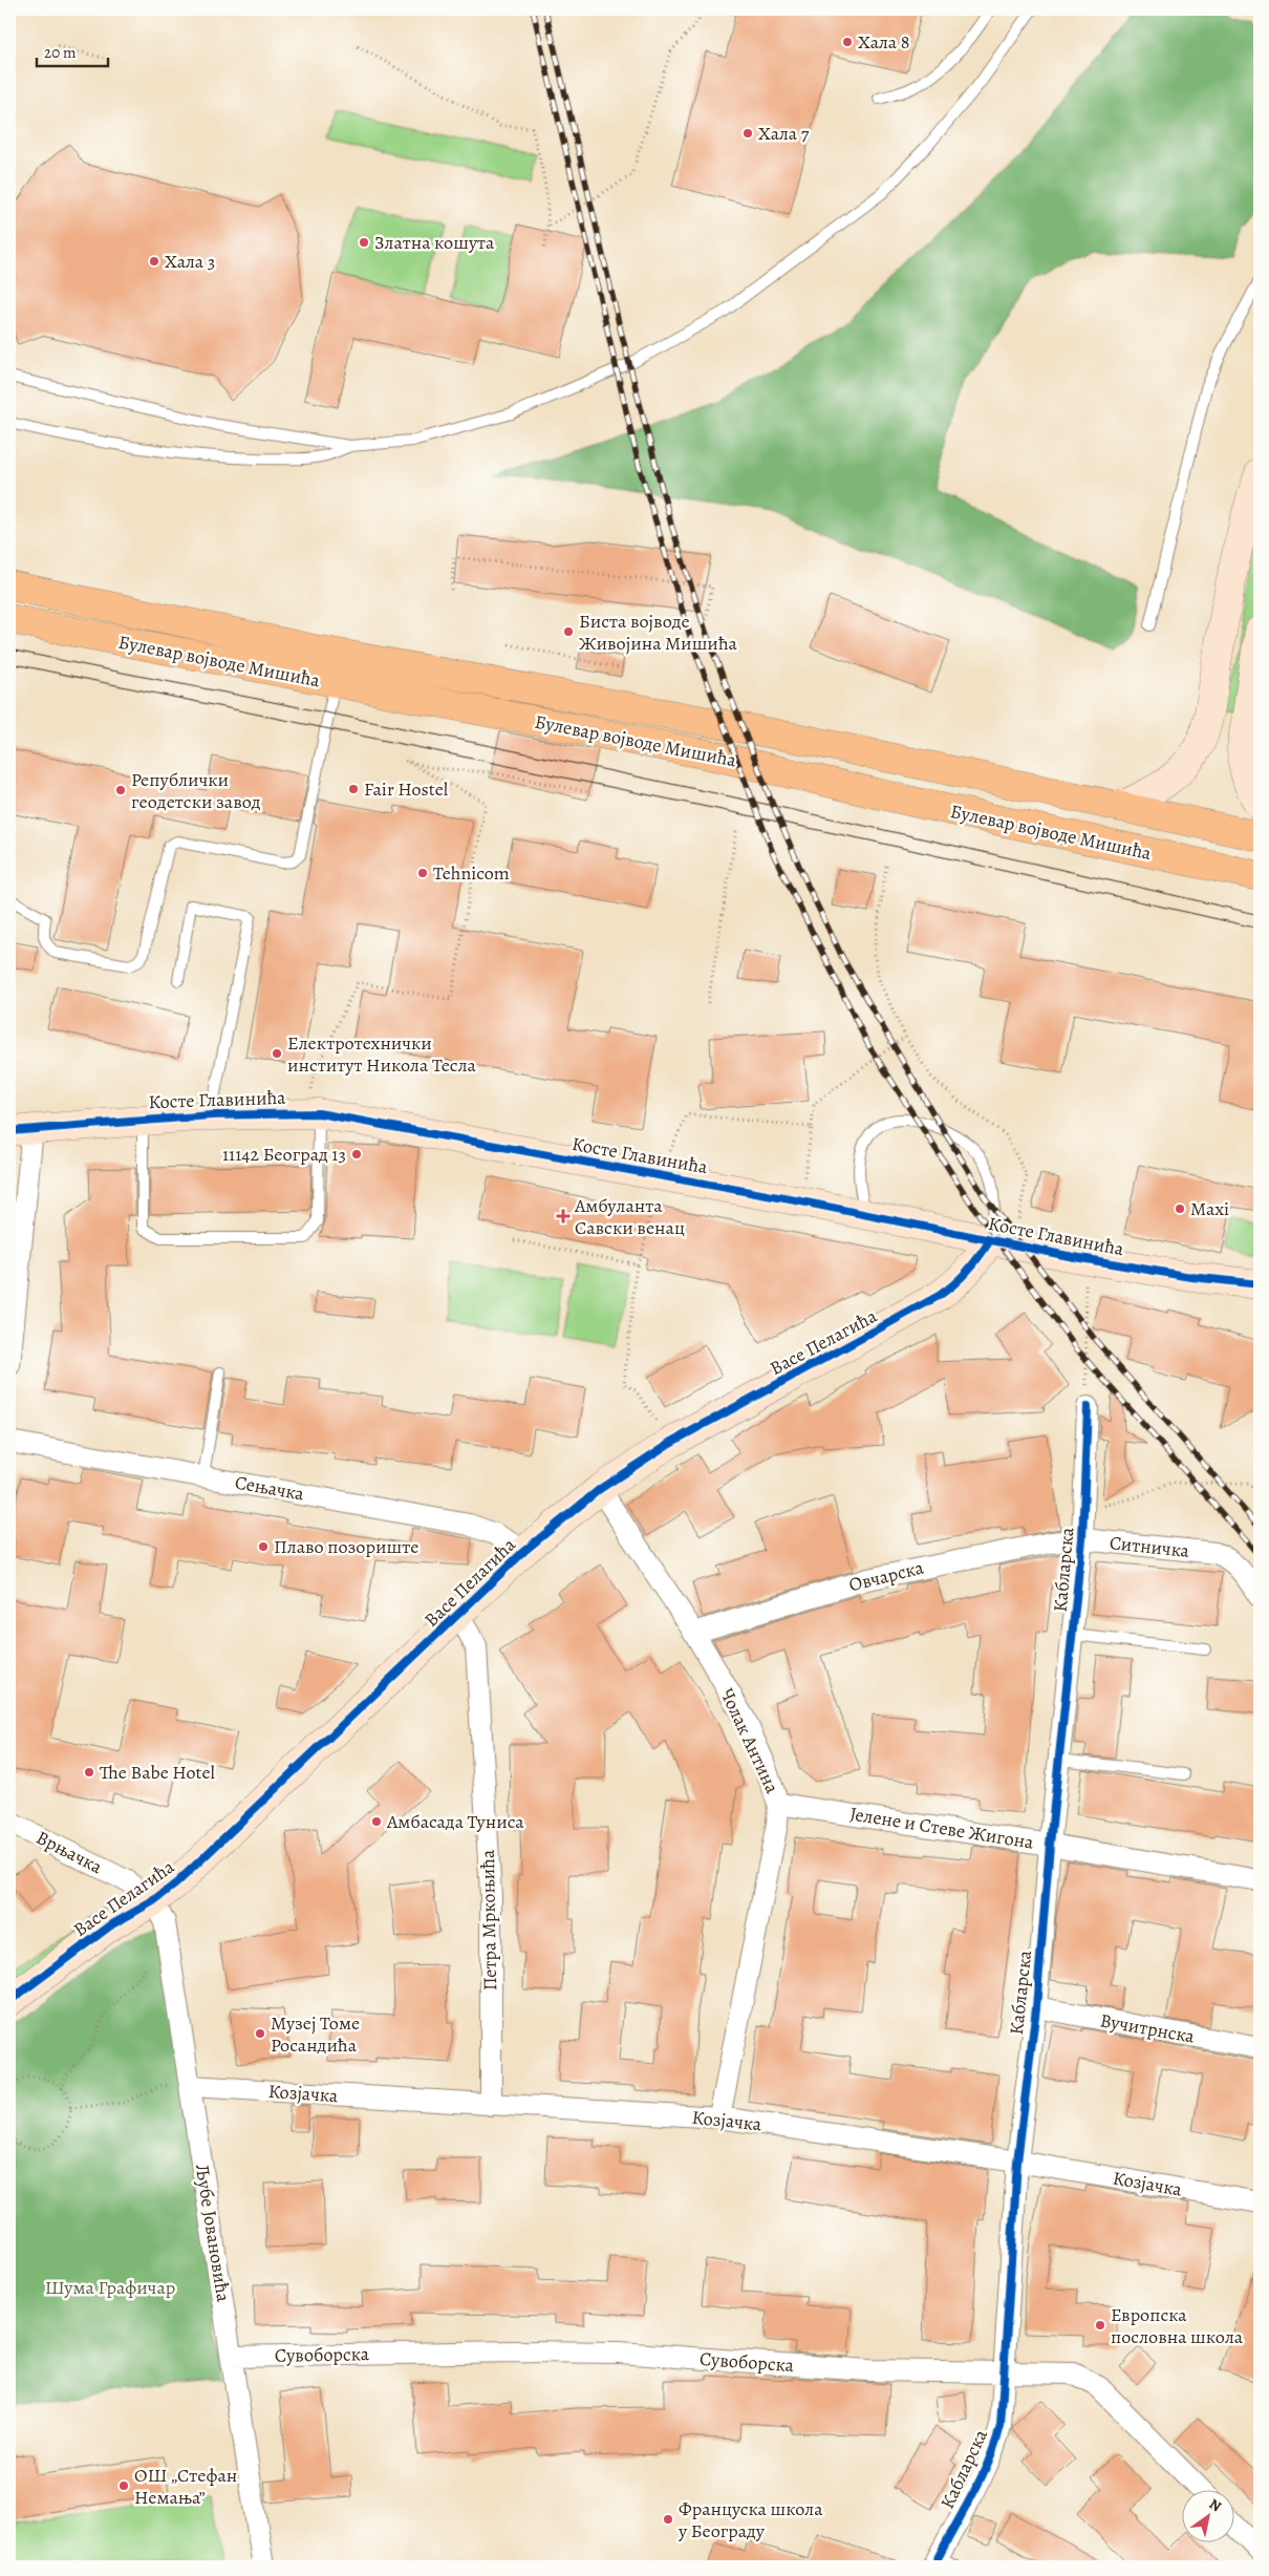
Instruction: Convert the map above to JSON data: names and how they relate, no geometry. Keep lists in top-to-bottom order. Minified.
{"streets":{"main road":["Булевар војводе Мишића"],"street":["Косте Главинића","Васе Пелагића","Сењачка","Ситничка","Кабларска","Овчарска","Чолак Антина","Јелене и Стеве Жигона","Врњачка","Петра Мркоњића","Вучитрнска","Козјачка","Љубе Јовановића","Сувоборска"]},"crossings":[["Косте Главинића","Васе Пелагића"],["Васе Пелагића","Сењачка"],["Васе Пелагића","Чолак Антина"],["Васе Пелагића","Врњачка"],["Васе Пелагића","Петра Мркоњића"],["Васе Пелагића","Љубе Јовановића"],["Ситничка","Кабларска"],["Ситничка","Овчарска"],["Кабларска","Овчарска"],["Кабларска","Јелене и Стеве Жигона"],["Кабларска","Вучитрнска"],["Кабларска","Козјачка"],["Кабларска","Сувоборска"],["Овчарска","Чолак Антина"],["Чолак Антина","Јелене и Стеве Жигона"],["Чолак Антина","Козјачка"],["Врњачка","Љубе Јовановића"],["Петра Мркоњића","Козјачка"],["Козјачка","Љубе Јовановића"],["Љубе Јовановића","Сувоборска"]],"parks":["Шума Графичар"],"places":{"other":["Хала 8","Хала 7","Златна кошута","Хала 3","Биста војводе Живојина Мишића","Fair Hostel","Републички геодетски завод","Tehnicom","Електротехнички институт Никола Тесла","11142 Београд 13","Maxi","Плаво позориште","The Babe Hotel","Амбасада Туниса","Музеј Томе Росандића","Европска пословна школа","ОШ „Стефан Немања”","Француска школа у Београду"],"health":["Амбуланта Савски венац"]},"scale_bar":"20 m","north":"top right"}
